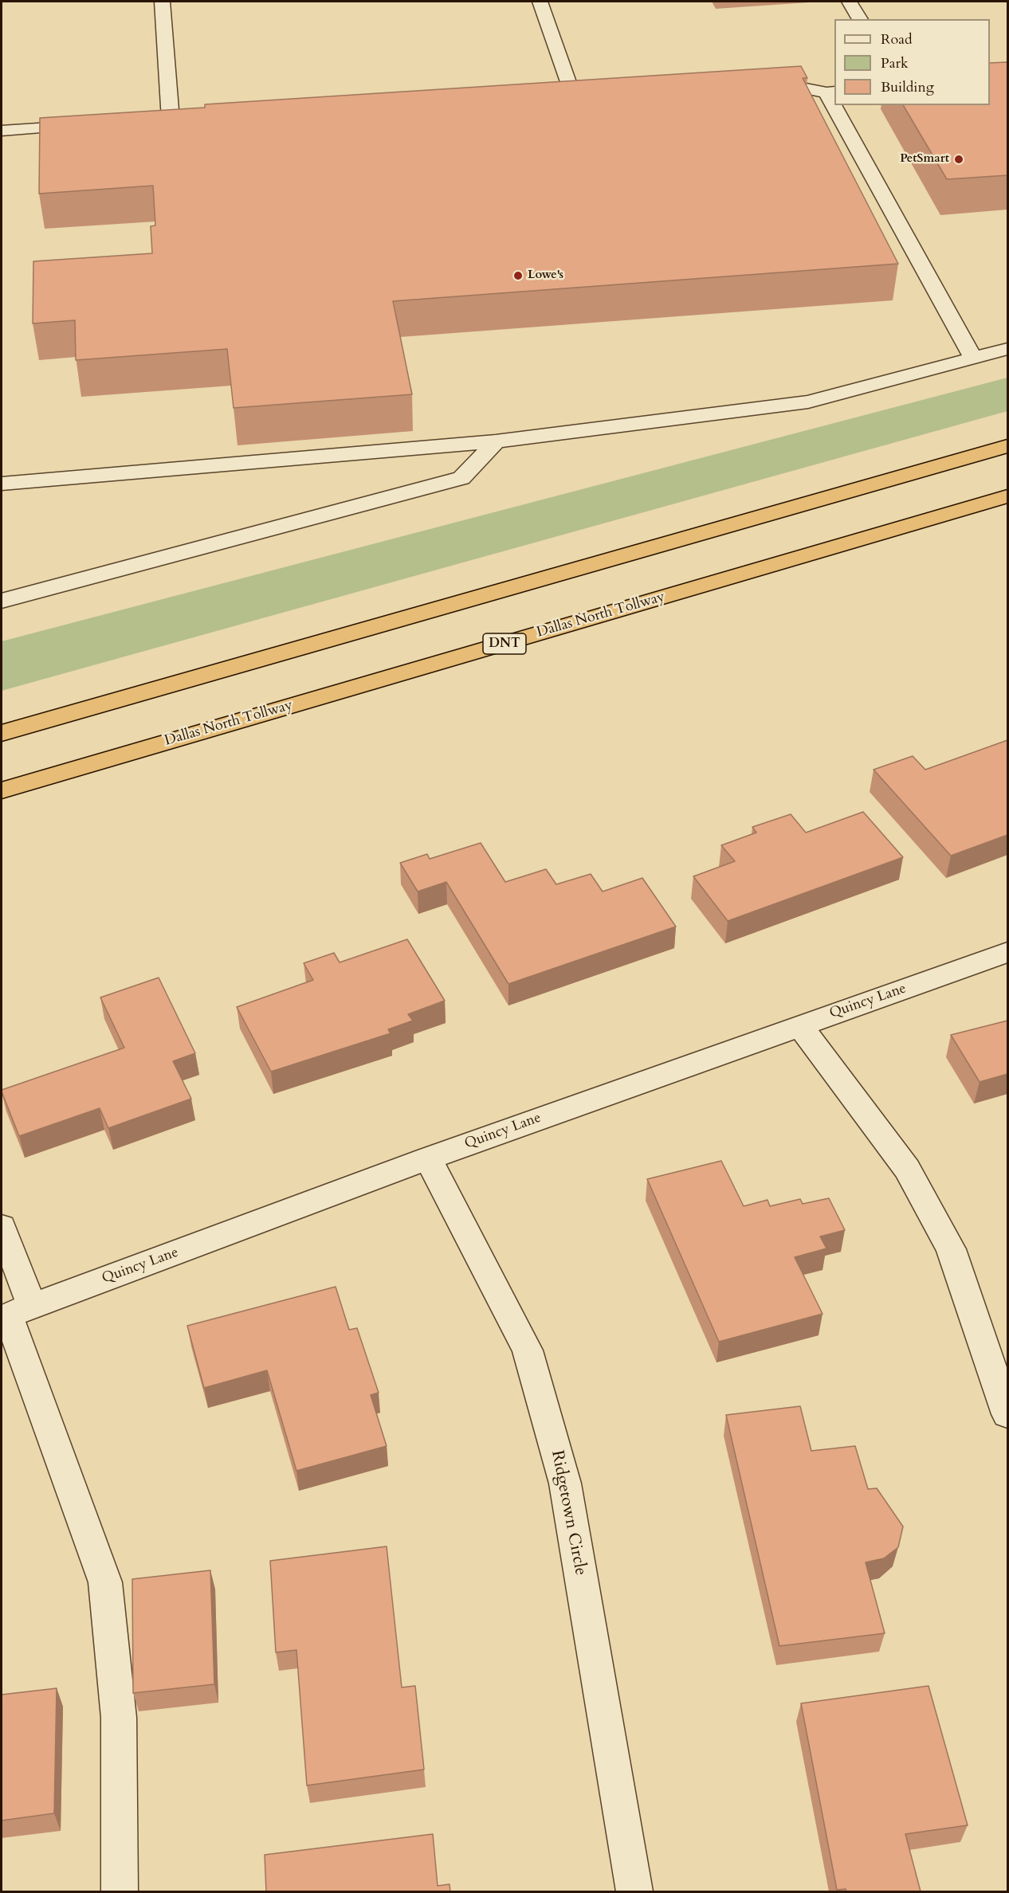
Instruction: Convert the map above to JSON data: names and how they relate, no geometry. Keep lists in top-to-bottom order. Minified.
{"streets":{"highway":["Dallas North Tollway","DNT"],"street":["Quincy Lane","Ridgetown Circle"]},"crossings":[["Quincy Lane","Ridgetown Circle"]],"places":["PetSmart","Lowe's"],"legend":["Road","Park","Building"]}
